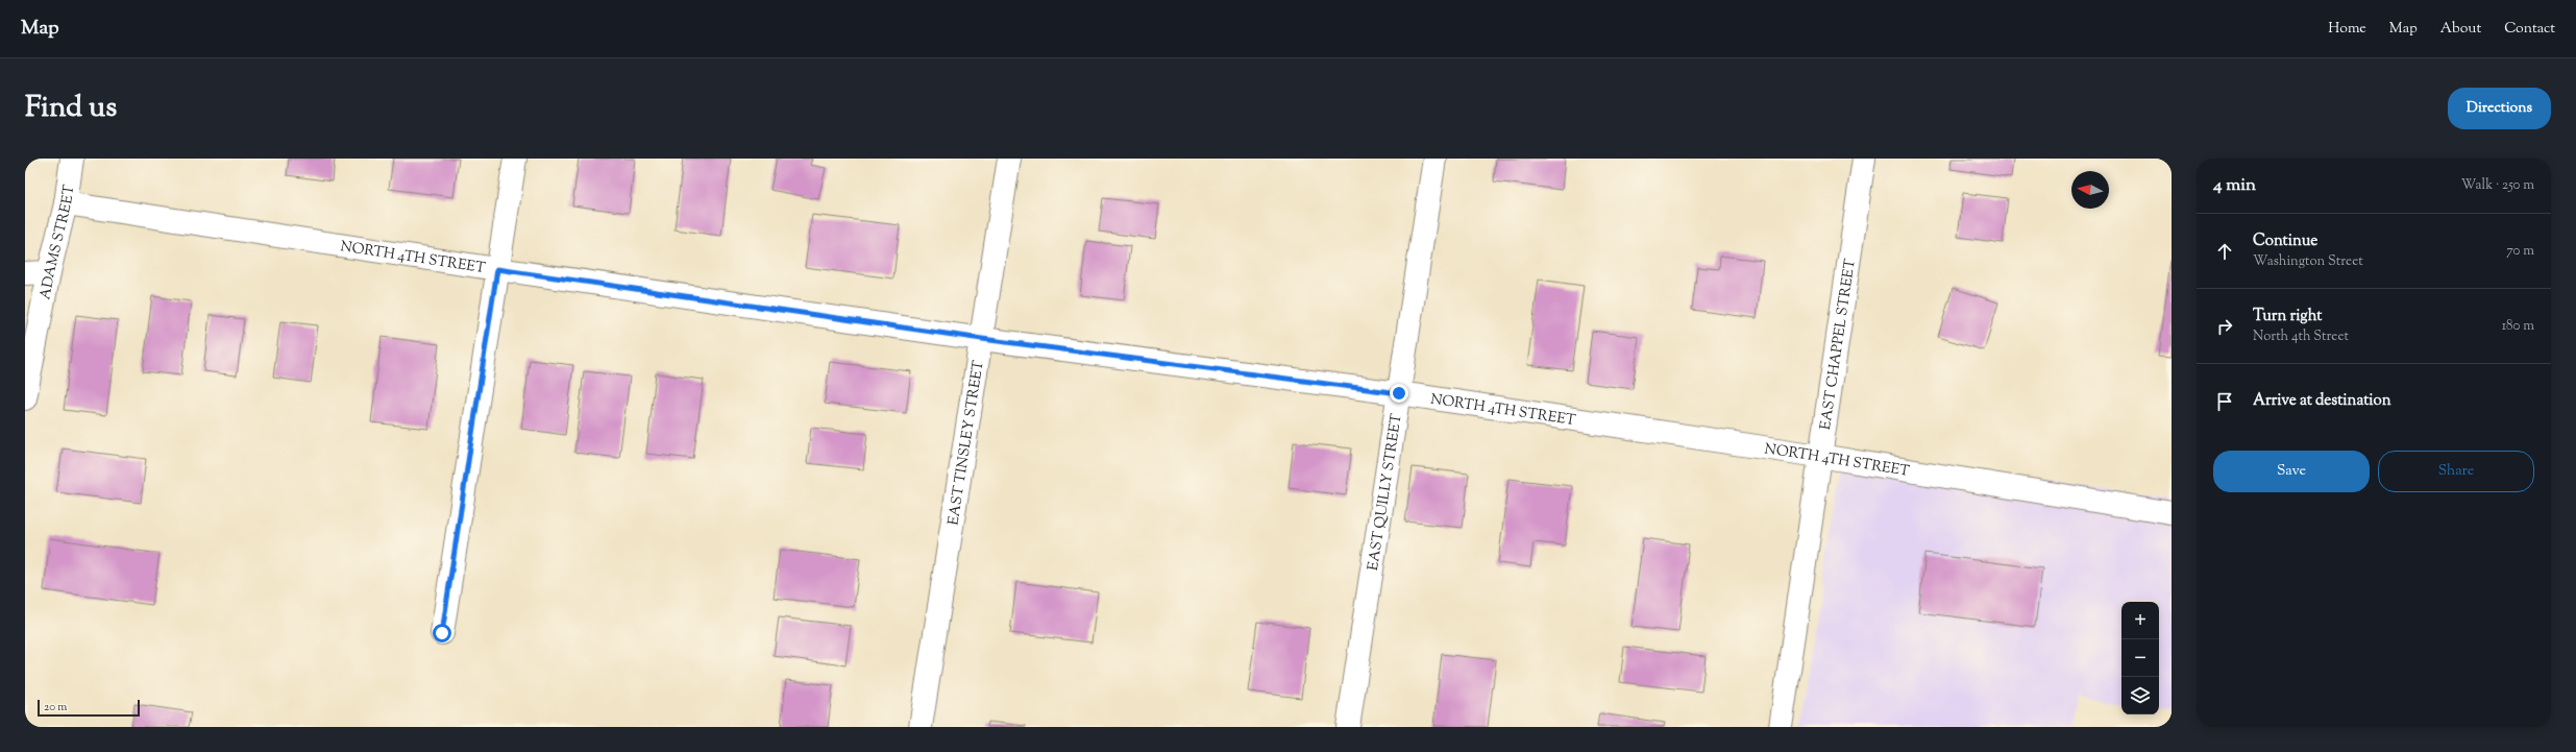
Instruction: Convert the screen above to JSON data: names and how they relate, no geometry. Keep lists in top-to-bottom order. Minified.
{"streets":{"street":["ADAMS STREET","NORTH 4TH STREET","EAST CHAPPEL STREET","EAST TINSLEY STREET","EAST QUILLY STREET"]},"crossings":[["ADAMS STREET","NORTH 4TH STREET"],["NORTH 4TH STREET","EAST CHAPPEL STREET"],["NORTH 4TH STREET","EAST TINSLEY STREET"],["NORTH 4TH STREET","EAST QUILLY STREET"]],"scale_bar":"20 m","north":"left","page":{"header":"Map","nav":["Home","Map","About","Contact"],"title":"Find us","buttons":["Directions",["Save","Share"]],"heading":["4 min","Walk · 250 m"],"list":[["Continue","Washington Street","70 m"],["Turn right","North 4th Street","180 m"],"Arrive at destination"],"map_buttons":["+","−"],"scale":"20 m"}}
